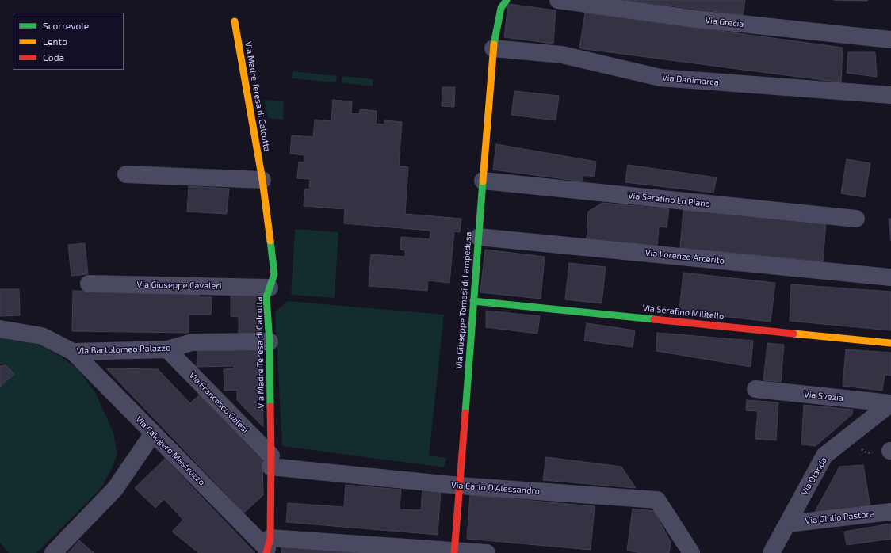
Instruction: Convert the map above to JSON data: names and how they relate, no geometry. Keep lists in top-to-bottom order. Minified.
{"streets":{"street":["Via Grecia","Via Danimarca","Via Madre Teresa di Calcutta","Via Serafino Lo Piano","Via Lorenzo Arcerito","Via Giuseppe Cavaleri","Via Giuseppe Tomasi di Lampedusa","Via Serafino Militello","Via Bartolomeo Palazzo","Via Svezia","Via Francesco Galesi","Via Calogero Mastruzzo","Via Olanda","Via Carlo D'Alessandro","Via Giulio Pastore"]},"crossings":[["Via Danimarca","Via Giuseppe Tomasi di Lampedusa"],["Via Madre Teresa di Calcutta","Via Giuseppe Cavaleri"],["Via Madre Teresa di Calcutta","Via Bartolomeo Palazzo"],["Via Madre Teresa di Calcutta","Via Francesco Galesi"],["Via Madre Teresa di Calcutta","Via Calogero Mastruzzo"],["Via Madre Teresa di Calcutta","Via Carlo D'Alessandro"],["Via Serafino Lo Piano","Via Giuseppe Tomasi di Lampedusa"],["Via Lorenzo Arcerito","Via Giuseppe Tomasi di Lampedusa"],["Via Giuseppe Tomasi di Lampedusa","Via Serafino Militello"],["Via Giuseppe Tomasi di Lampedusa","Via Carlo D'Alessandro"],["Via Bartolomeo Palazzo","Via Francesco Galesi"],["Via Bartolomeo Palazzo","Via Calogero Mastruzzo"],["Via Svezia","Via Olanda"],["Via Francesco Galesi","Via Carlo D'Alessandro"],["Via Olanda","Via Giulio Pastore"]],"legend":["Scorrevole","Lento","Coda"]}
